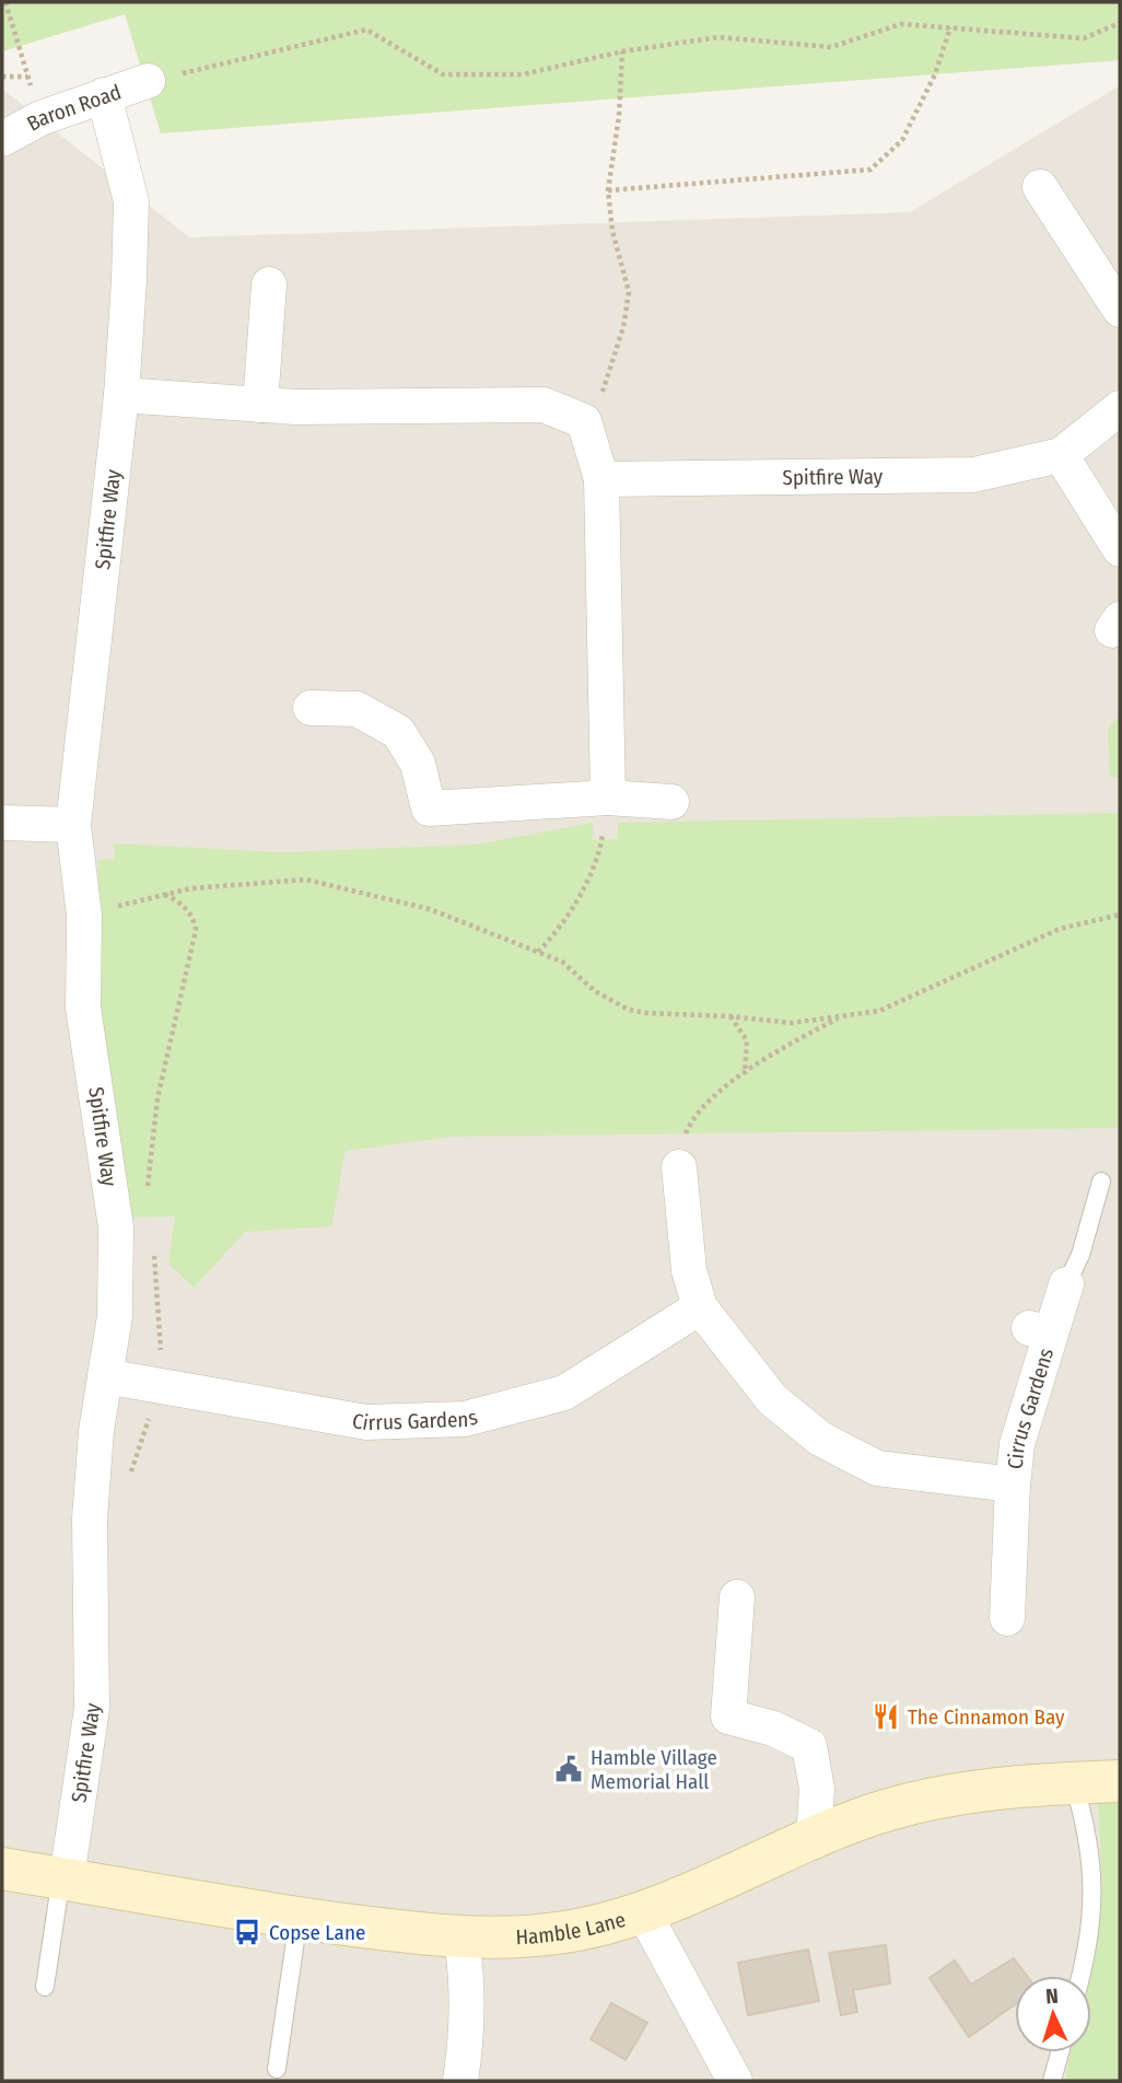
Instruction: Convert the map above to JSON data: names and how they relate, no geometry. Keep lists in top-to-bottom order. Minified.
{"streets":{"main road":["Hamble Lane"],"street":["Baron Road","Spitfire Way","Cirrus Gardens"]},"crossings":[["Baron Road","Spitfire Way"],["Spitfire Way","Cirrus Gardens"],["Spitfire Way","Hamble Lane"]],"places":{"restaurant":["The Cinnamon Bay"],"public building":["Hamble Village Memorial Hall"],"bus stop":["Copse Lane"]},"north":"top"}
